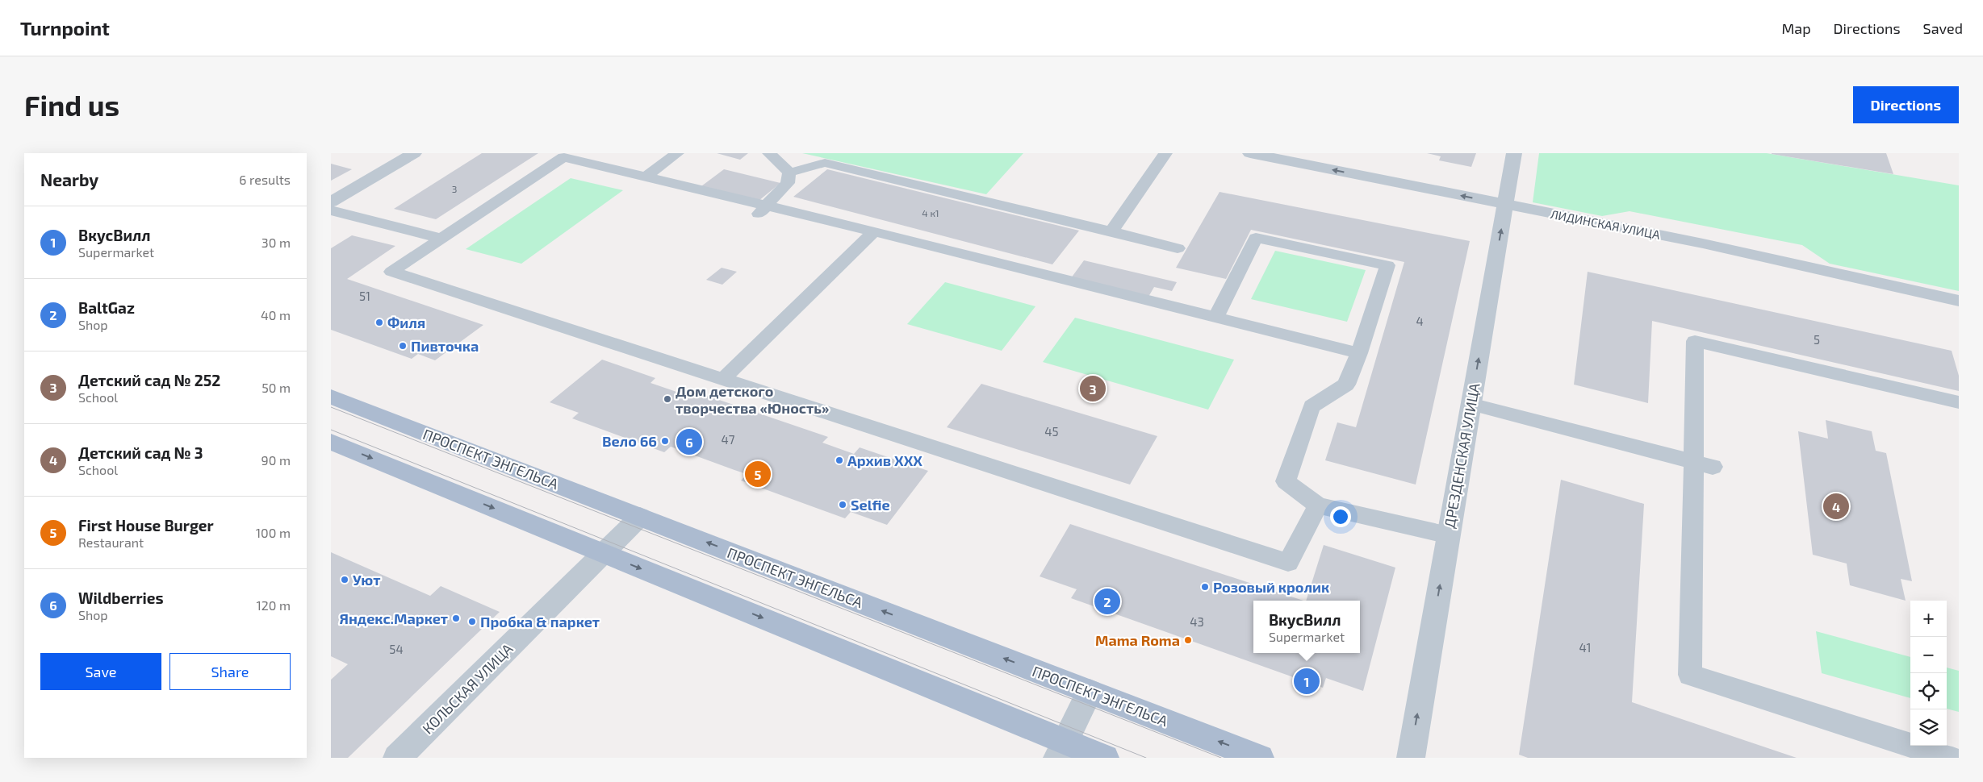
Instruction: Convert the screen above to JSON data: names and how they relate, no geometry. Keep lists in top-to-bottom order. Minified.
{"streets":{"main road":["ПРОСПЕКТ ЭНГЕЛЬСА"],"street":["ЛИДИНСКАЯ УЛИЦА","ДРЕЗДЕНСКАЯ УЛИЦА","КОЛЬСКАЯ УЛИЦА"]},"crossings":[["ЛИДИНСКАЯ УЛИЦА","ДРЕЗДЕНСКАЯ УЛИЦА"],["ПРОСПЕКТ ЭНГЕЛЬСА","КОЛЬСКАЯ УЛИЦА"]],"one_way":["ЛИДИНСКАЯ УЛИЦА","ДРЕЗДЕНСКАЯ УЛИЦА"],"places":["Филя","Пивточка","Дом детского творчества «Юность»","Вело 66","Архив XXX","Selfie","Уют","Розовый кролик","Яндекс.Маркет","Пробка & паркет","Mama Roma"],"house_numbers":["3","4 к1","51","4","5","45","47","43","41","54"],"page":{"header":"Turnpoint","nav":["Map","Directions","Saved"],"buttons":["Directions",["Save","Share"]],"title":"Find us","heading":["Nearby","6 results"],"list":[{"mark":"1","name":"ВкусВилл","note":"Supermarket","value":"30 m"},{"mark":"2","name":"BaltGaz","note":"Shop","value":"40 m"},{"mark":"3","name":"Детский сад № 252","note":"School","value":"50 m"},{"mark":"4","name":"Детский сад № 3","note":"School","value":"90 m"},{"mark":"5","name":"First House Burger","note":"Restaurant","value":"100 m"},{"mark":"6","name":"Wildberries","note":"Shop","value":"120 m"}],"pins":["3","6","5","4","2","1"],"map_buttons":["+","−"],"popup":["ВкусВилл","Supermarket"]}}
